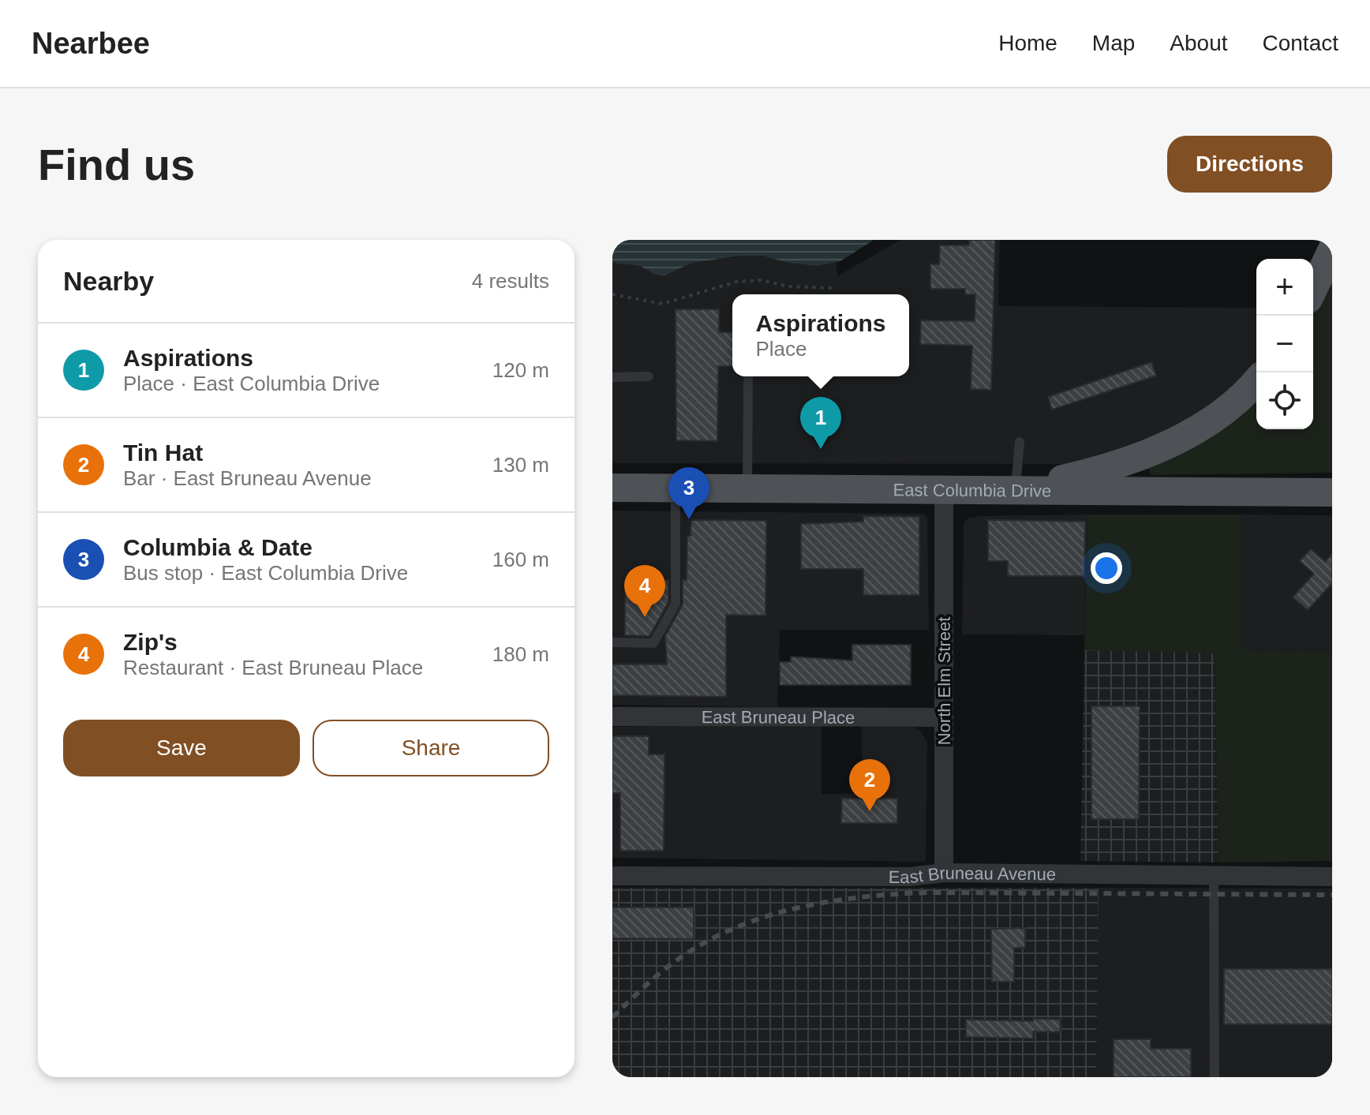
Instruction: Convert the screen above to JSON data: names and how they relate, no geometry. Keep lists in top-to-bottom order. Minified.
{"streets":{"main road":["East Columbia Drive"],"street":["North Elm Street","East Bruneau Place","East Bruneau Avenue"]},"crossings":[["East Columbia Drive","North Elm Street"],["North Elm Street","East Bruneau Place"],["North Elm Street","East Bruneau Avenue"]],"page":{"header":"Nearbee","nav":["Home","Map","About","Contact"],"buttons":["Directions",["Save","Share"]],"title":"Find us","heading":["Nearby","4 results"],"map_buttons":["+","−"],"popup":["Aspirations","Place"],"list":[{"mark":"1","name":"Aspirations","note":"Place · East Columbia Drive","value":"120 m"},{"mark":"2","name":"Tin Hat","note":"Bar · East Bruneau Avenue","value":"130 m"},{"mark":"3","name":"Columbia & Date","note":"Bus stop · East Columbia Drive","value":"160 m"},{"mark":"4","name":"Zip's","note":"Restaurant · East Bruneau Place","value":"180 m"}],"pins":["1","3","4","2"]}}
